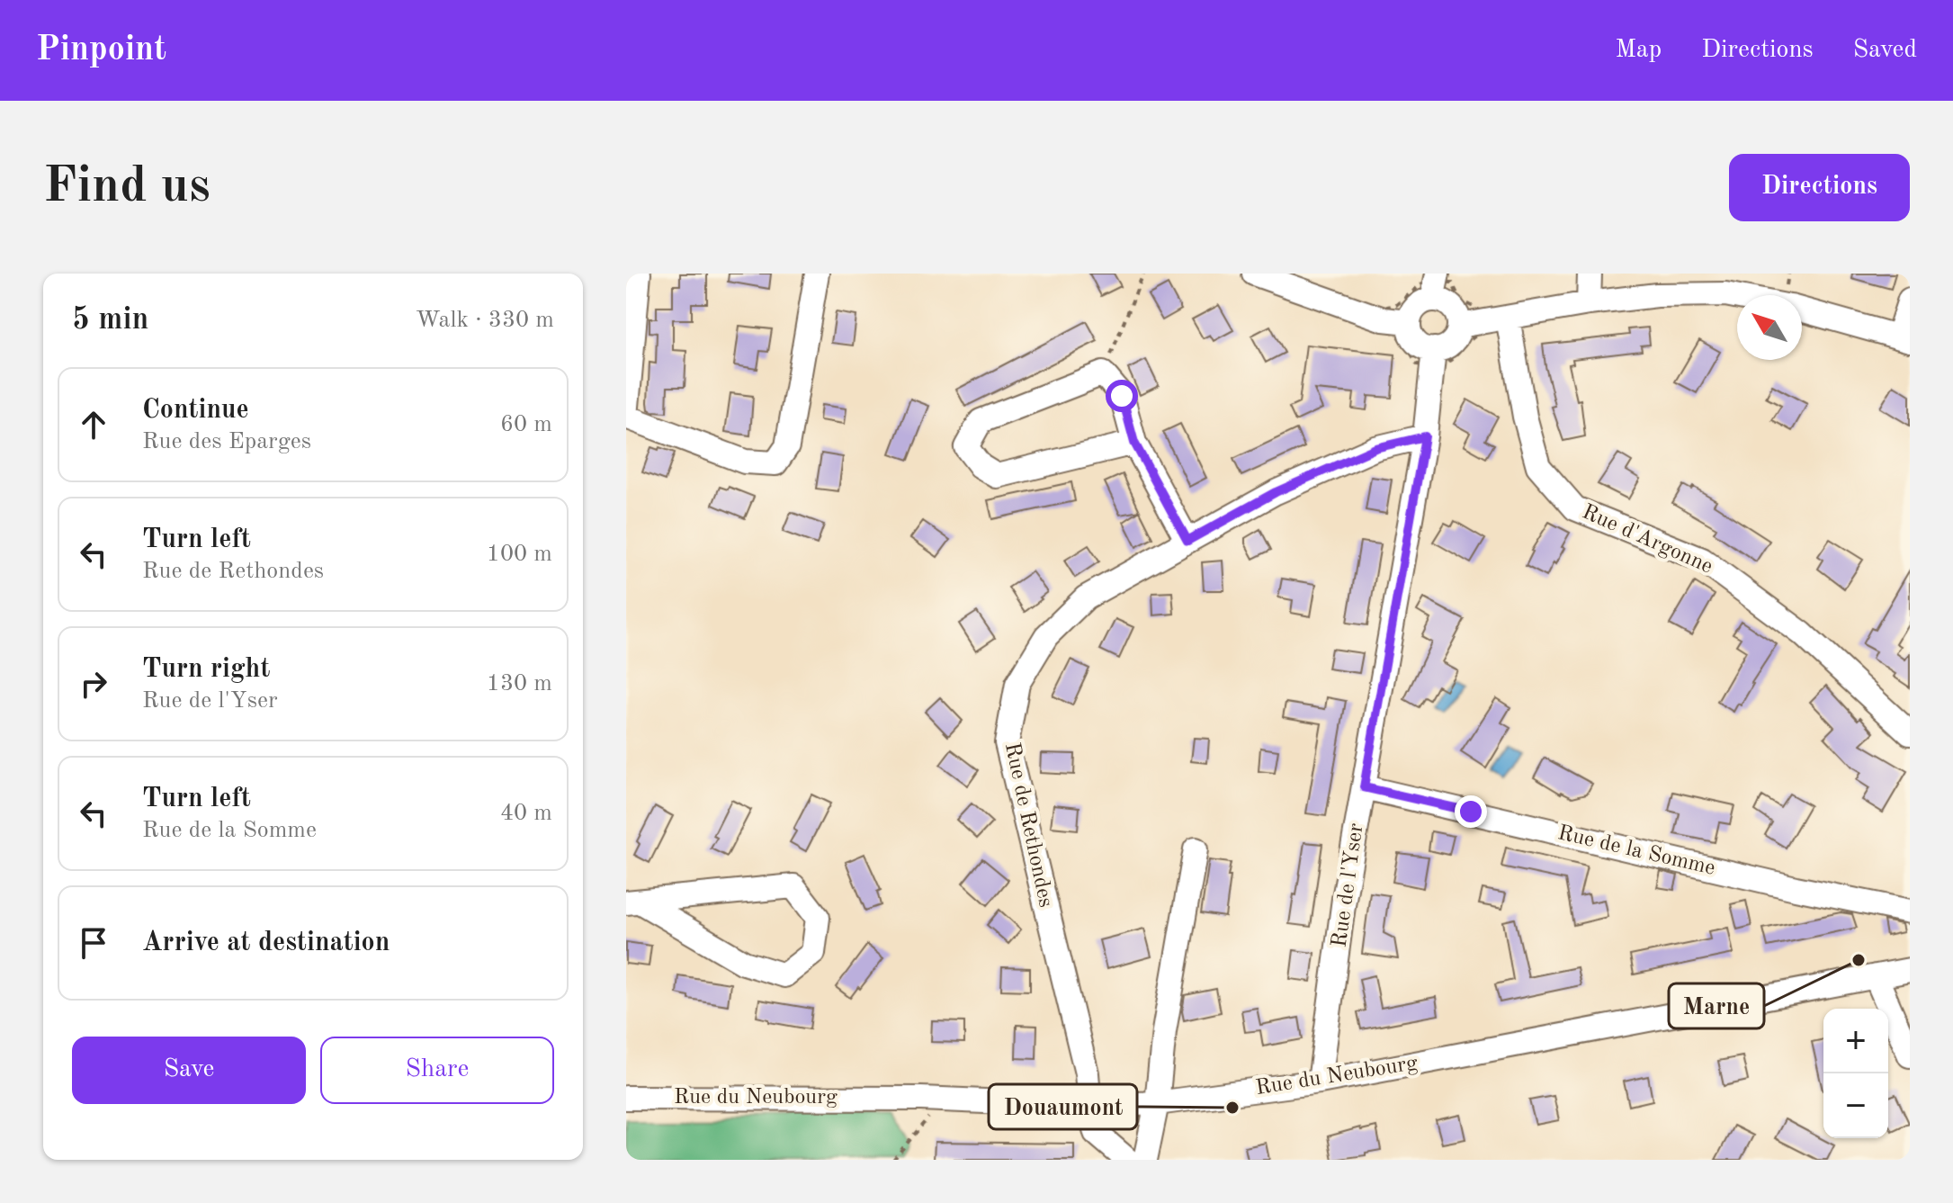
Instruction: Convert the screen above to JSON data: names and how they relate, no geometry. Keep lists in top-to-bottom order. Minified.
{"streets":{"street":["Rue d'Argonne","Rue de Rethondes","Rue de la Somme","Rue de l'Yser","Rue du Neubourg"]},"crossings":[["Rue de Rethondes","Rue de l'Yser"],["Rue de Rethondes","Rue du Neubourg"],["Rue de la Somme","Rue de l'Yser"],["Rue de l'Yser","Rue du Neubourg"]],"places":["Marne","Douaumont"],"north":"top left","page":{"header":"Pinpoint","nav":["Map","Directions","Saved"],"buttons":["Directions",["Save","Share"]],"title":"Find us","heading":["5 min","Walk · 330 m"],"list":[["Continue","Rue des Eparges","60 m"],["Turn left","Rue de Rethondes","100 m"],["Turn right","Rue de l'Yser","130 m"],["Turn left","Rue de la Somme","40 m"],"Arrive at destination"],"map_buttons":["+","−"]}}
